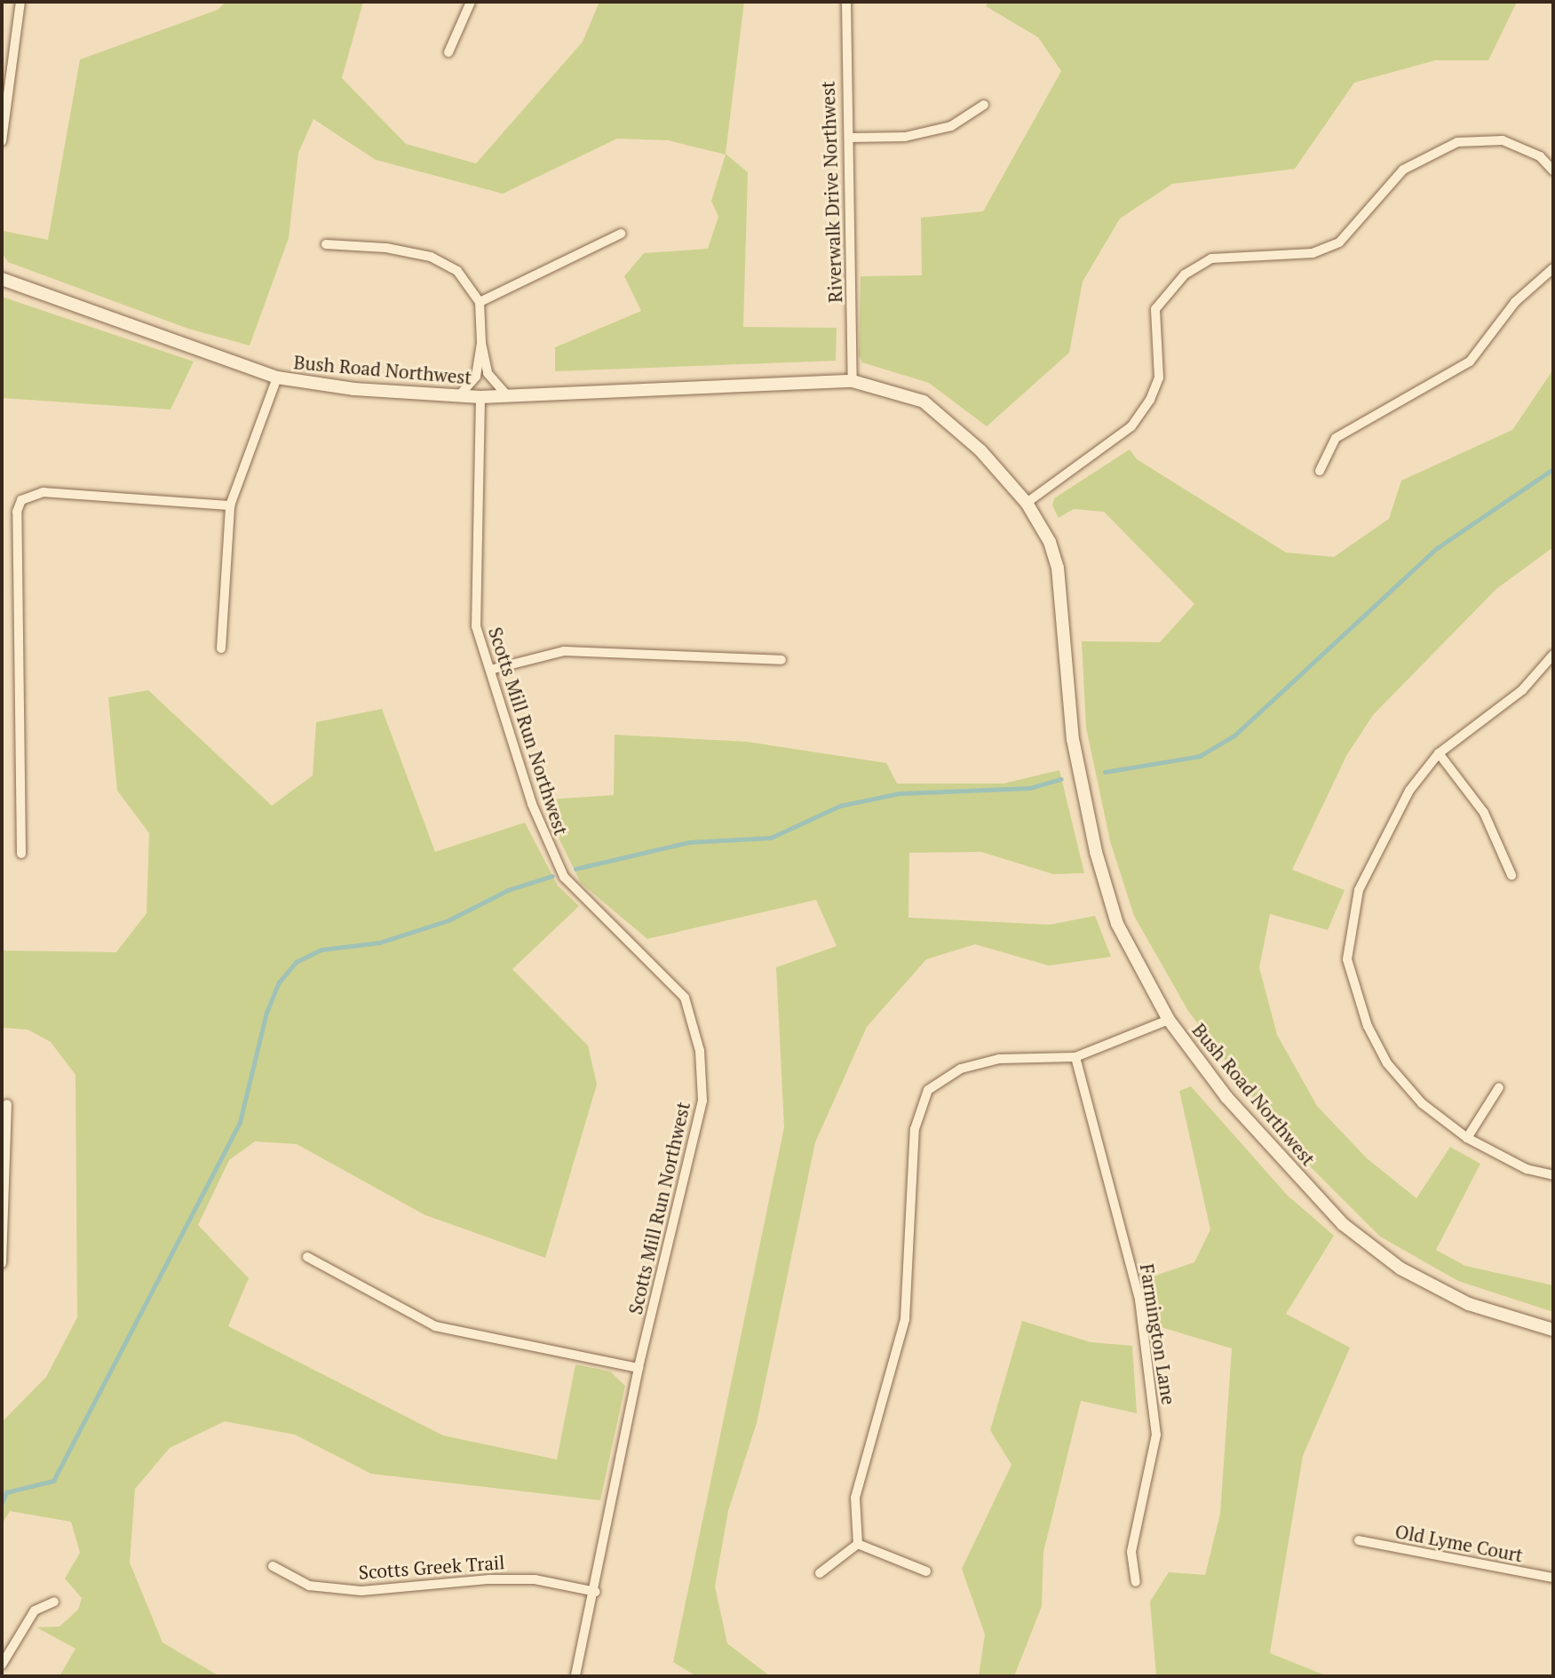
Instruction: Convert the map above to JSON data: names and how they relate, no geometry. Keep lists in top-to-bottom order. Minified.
{"streets":{"street":["Riverwalk Drive Northwest","Bush Road Northwest","Scotts Mill Run Northwest","Farmington Lane","Old Lyme Court","Scotts Greek Trail"]},"crossings":[["Riverwalk Drive Northwest","Bush Road Northwest"],["Bush Road Northwest","Scotts Mill Run Northwest"],["Scotts Mill Run Northwest","Scotts Greek Trail"]]}
